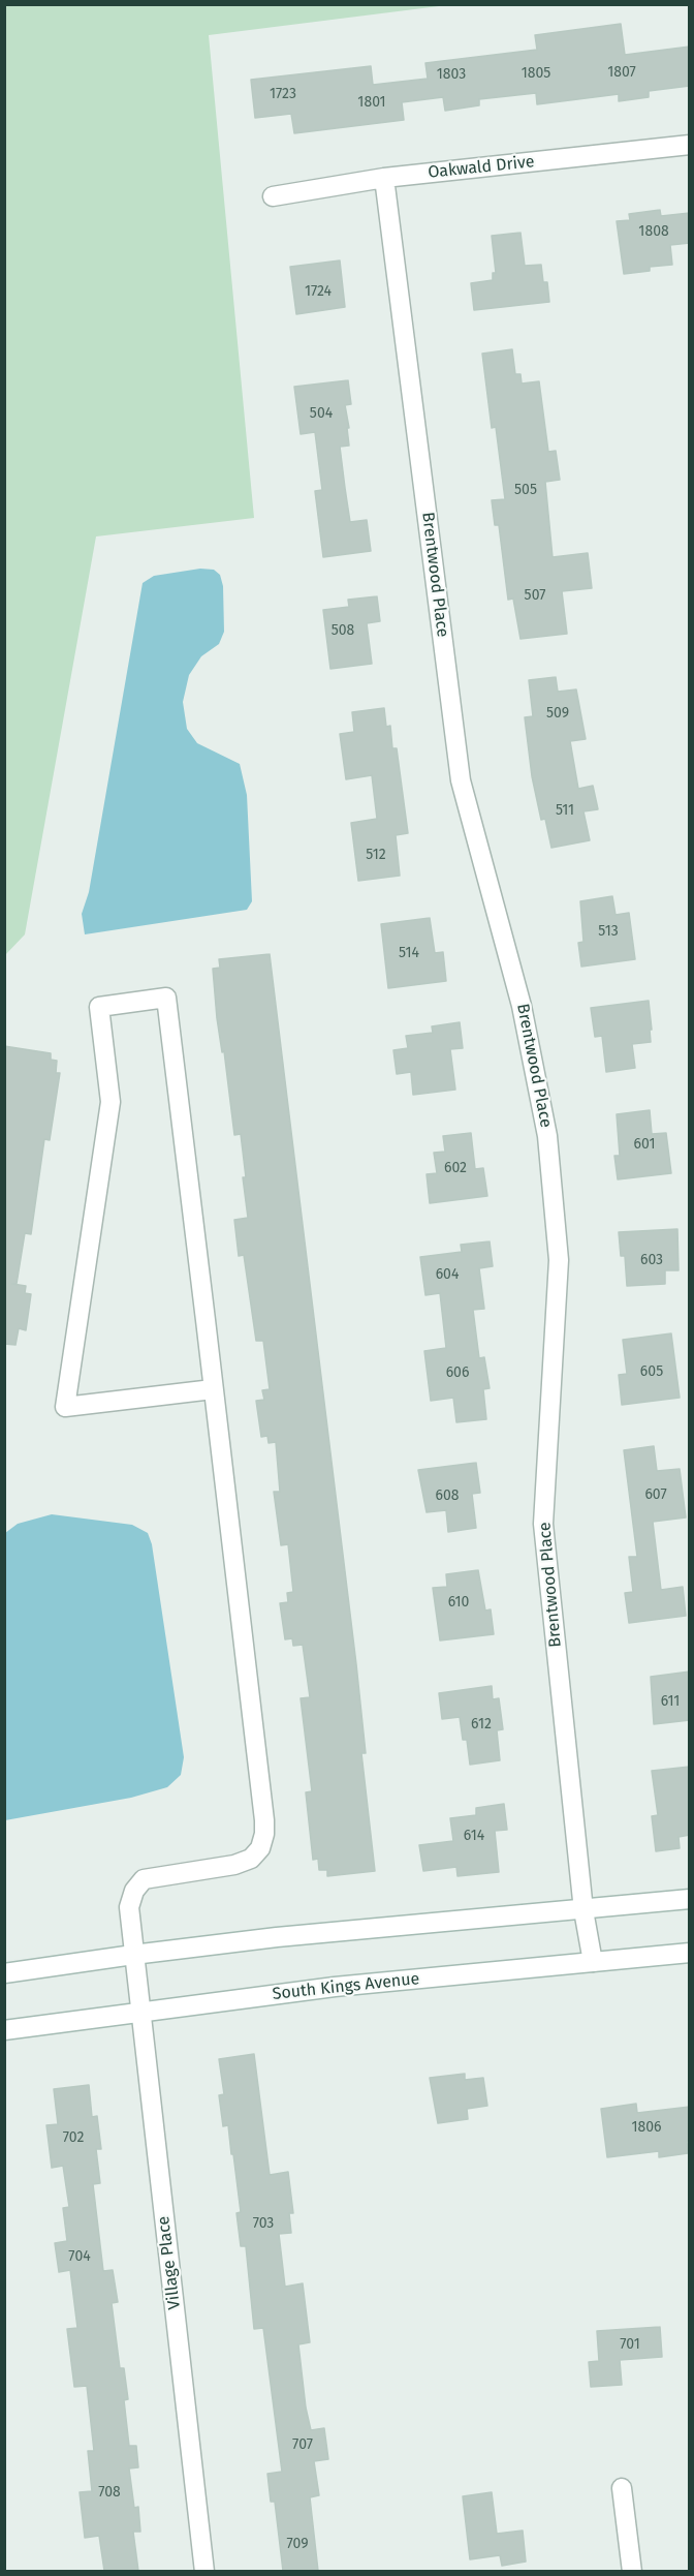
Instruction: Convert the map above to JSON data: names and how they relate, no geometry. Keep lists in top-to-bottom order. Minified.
{"streets":{"street":["Oakwald Drive","Brentwood Place","South Kings Avenue","Village Place"]},"crossings":[["Oakwald Drive","Brentwood Place"],["Brentwood Place","South Kings Avenue"],["South Kings Avenue","Village Place"]],"house_numbers":["1807","1805","1803","1723","1801","1808","1724","504","505","507","508","509","511","512","513","514","601","602","603","604","605","606","607","608","610","611","612","614","1806","702","703","704","701","707","708","709"]}
